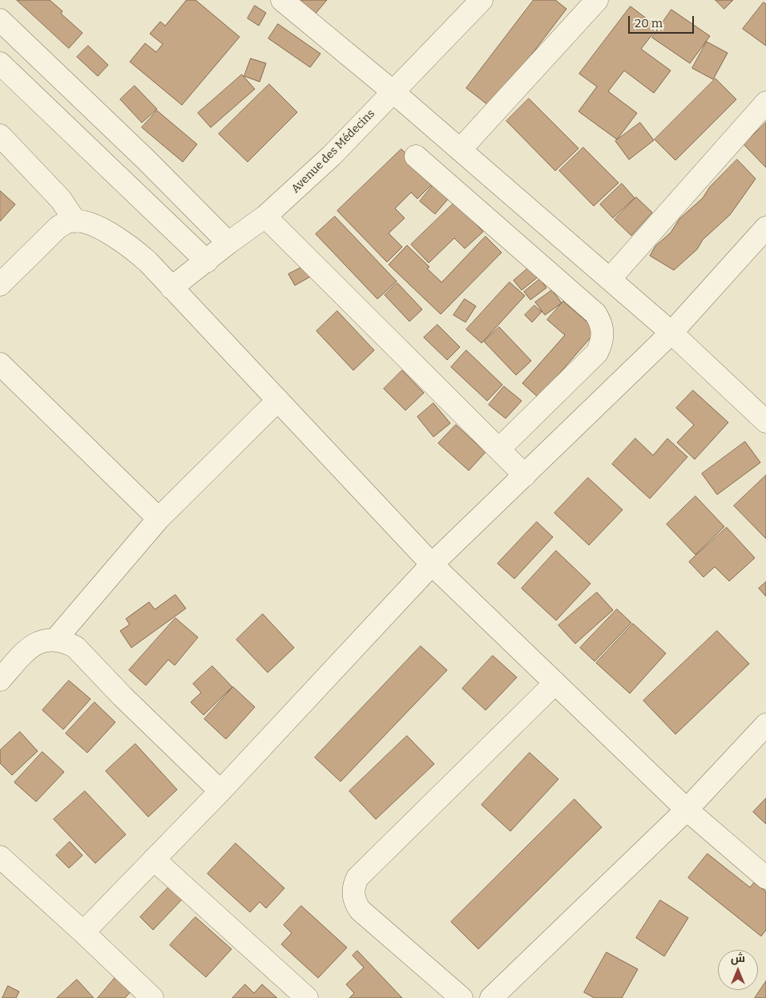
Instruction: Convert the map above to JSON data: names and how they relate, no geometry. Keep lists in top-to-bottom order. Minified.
{"streets":{"street":["Avenue des Médecins"]},"scale_bar":"20 m","north":"top"}
